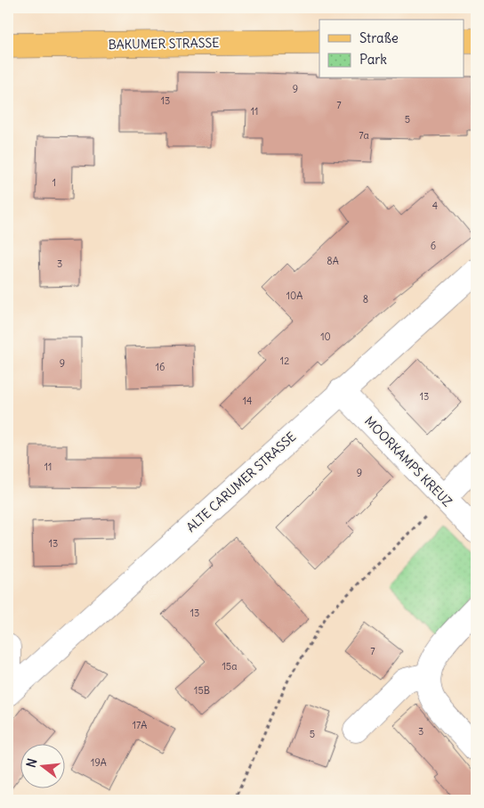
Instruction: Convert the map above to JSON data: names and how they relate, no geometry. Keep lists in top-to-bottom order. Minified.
{"streets":{"main road":["BAKUMER STRASSE"],"street":["MOORKAMPS KREUZ","ALTE CARUMER STRASSE"]},"crossings":[["MOORKAMPS KREUZ","ALTE CARUMER STRASSE"]],"house_numbers":["9","13","7","11","5","7a","1","4","6","8A","3","10A","8","10","12","9","16","13","14","11","9","13","13","7","15a","15B","17A","3","5","19A"],"legend":["Straße","Park"],"north":"left"}
